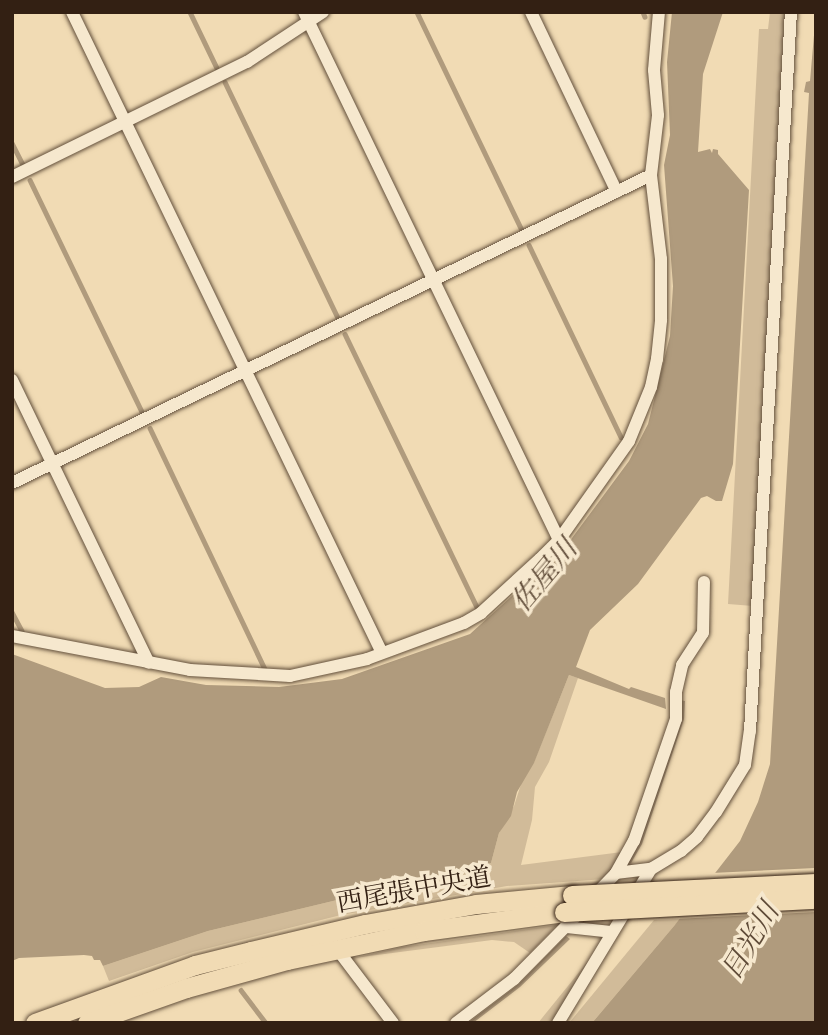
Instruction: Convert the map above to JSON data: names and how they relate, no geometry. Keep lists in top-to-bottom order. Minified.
{"streets":{"main road":["西尾張中央道"]},"water":["佐屋川","日光川"]}
